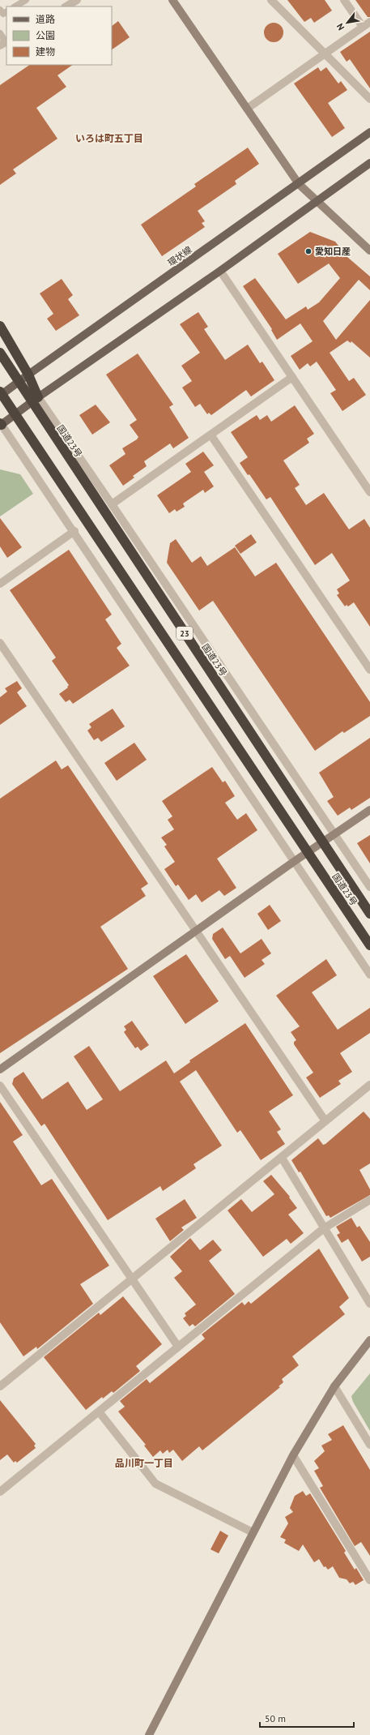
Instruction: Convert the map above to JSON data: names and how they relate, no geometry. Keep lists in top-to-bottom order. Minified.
{"streets":{"highway":["国道23号","23"],"main road":["環状線"]},"districts":["いろは町五丁目","品川町一丁目"],"places":["愛知日産"],"legend":["道路","公園","建物"],"scale_bar":"50 m","north":"bottom left"}
